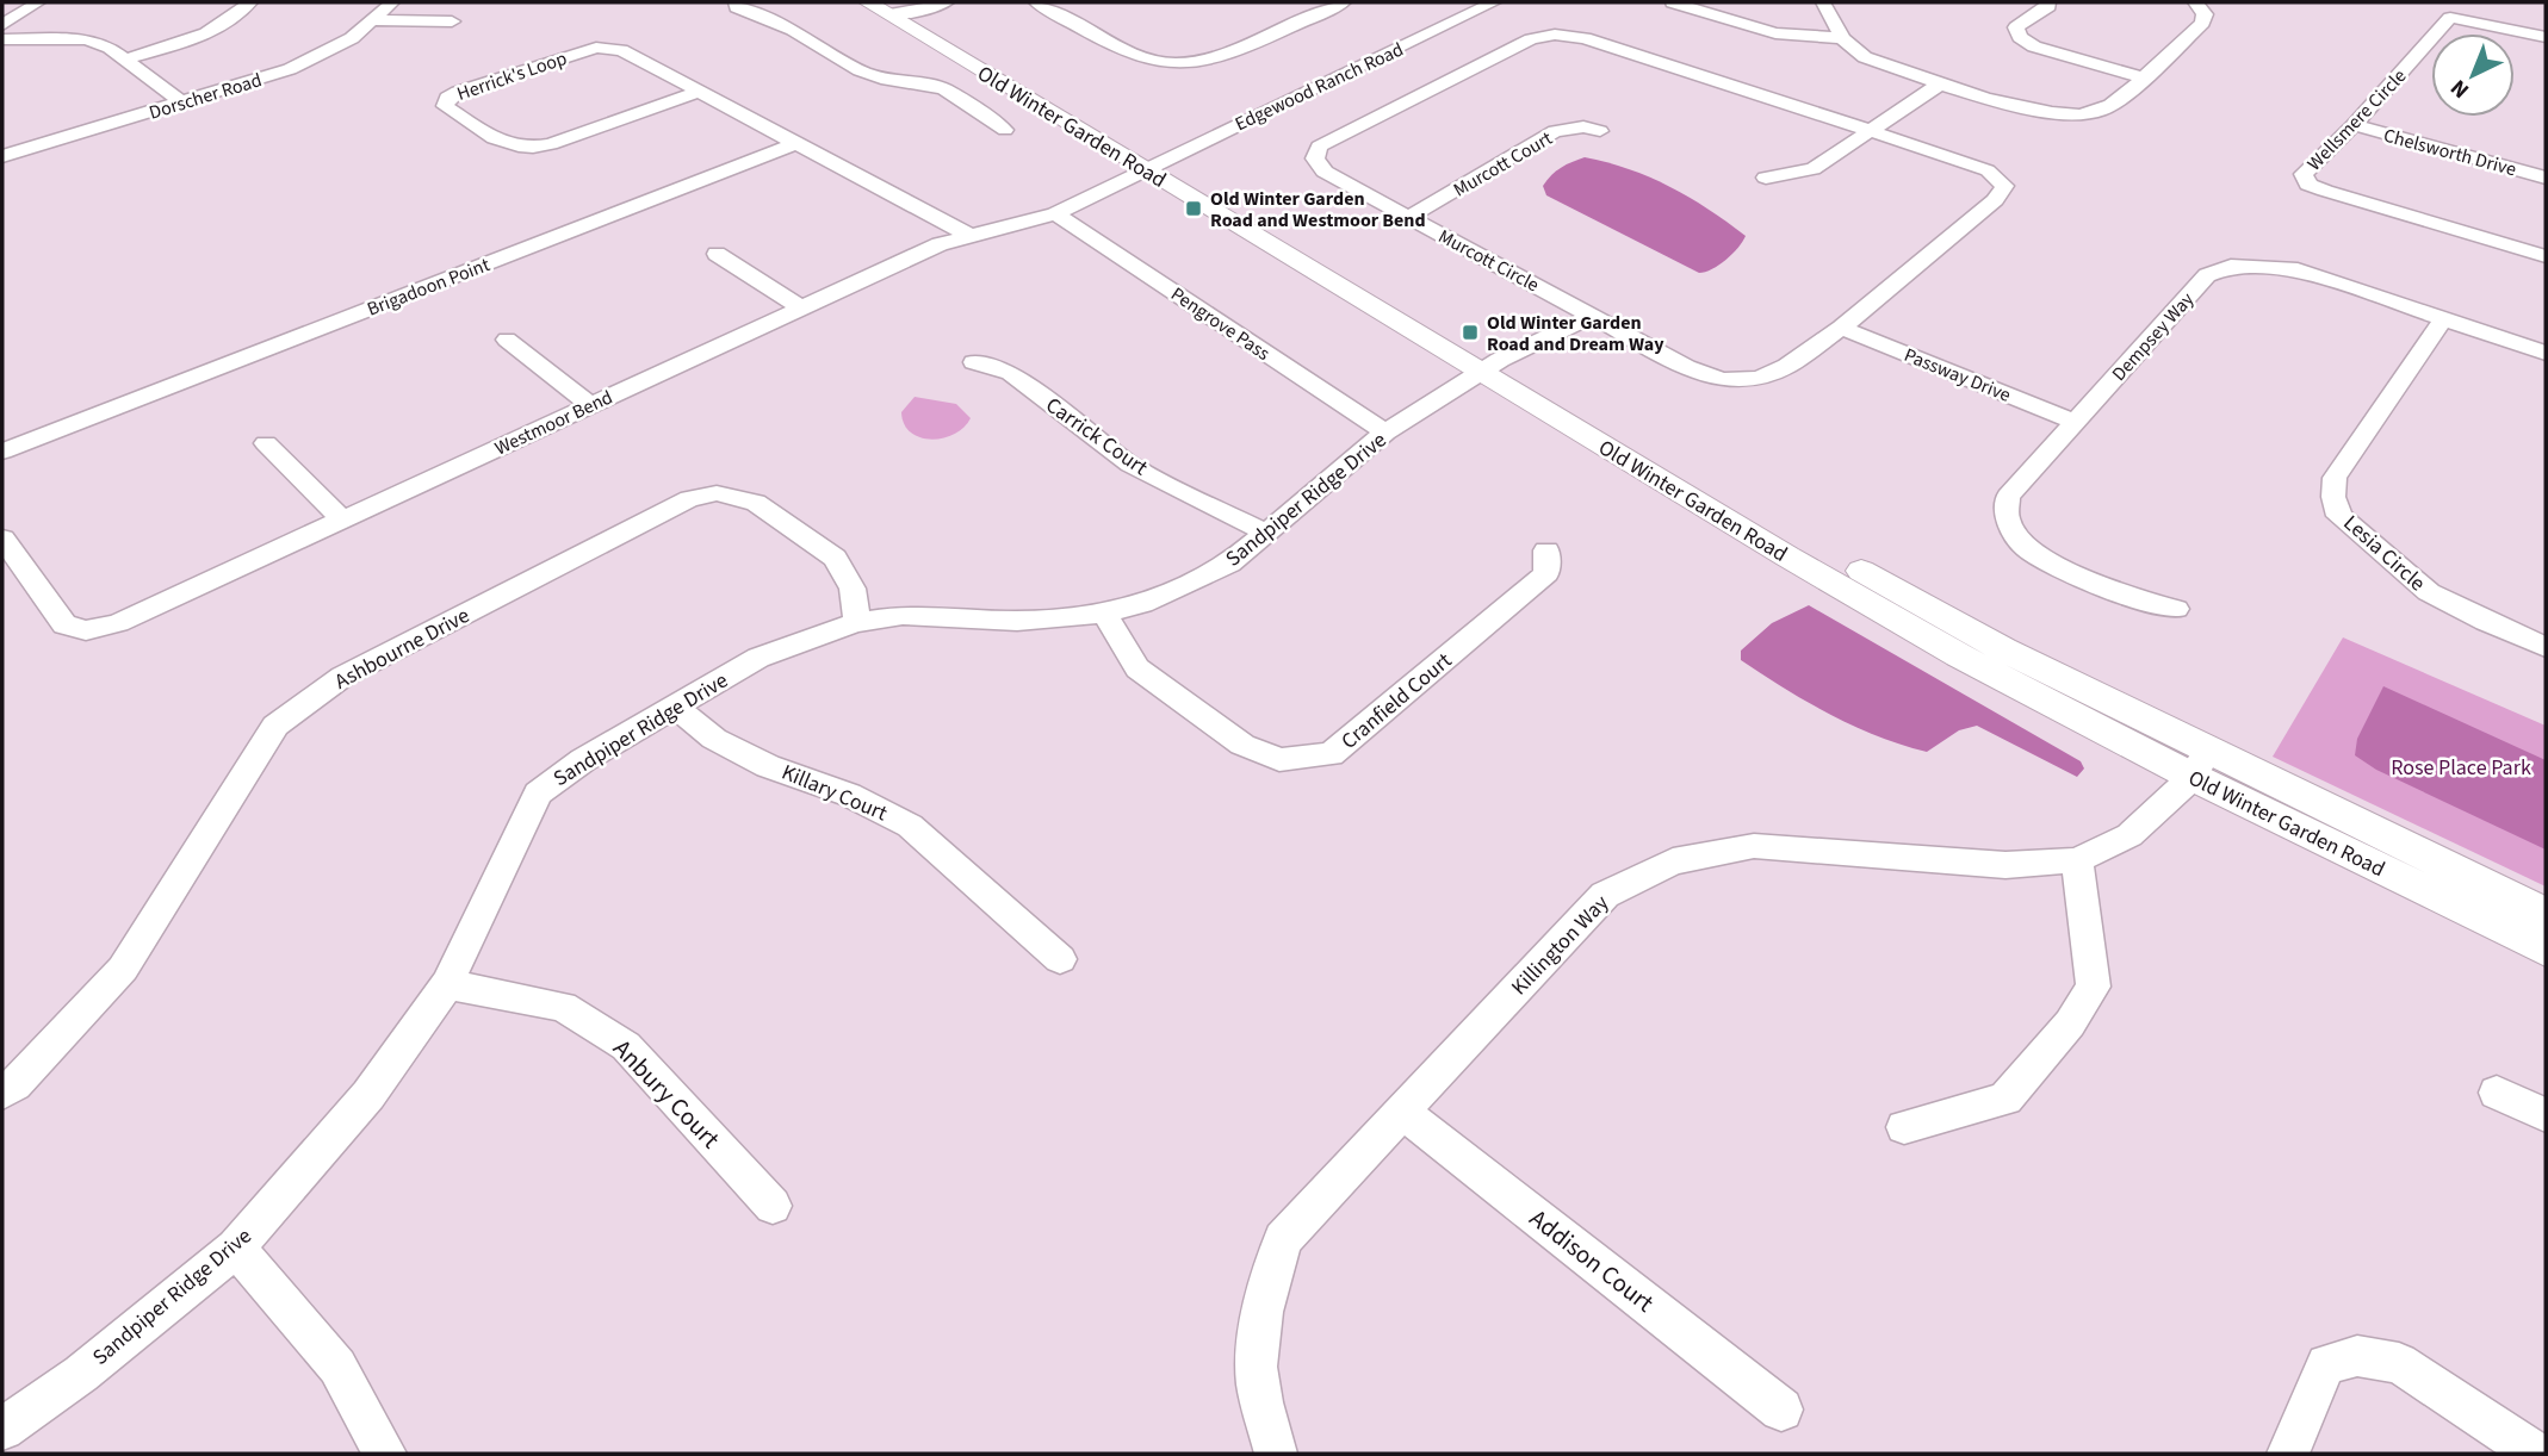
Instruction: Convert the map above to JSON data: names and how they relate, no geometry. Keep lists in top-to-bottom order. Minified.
{"streets":{"main road":["Old Winter Garden Road"],"street":["Herrick's Loop","Edgewood Ranch Road","Dorscher Road","Wellsmere Circle","Chelsworth Drive","Murcott Court","Murcott Circle","Brigadoon Point","Pengrove Pass","Dempsey Way","Passway Drive","Westmoor Bend","Carrick Court","Sandpiper Ridge Drive","Lesia Circle","Ashbourne Drive","Cranfield Court","Killary Court","Killington Way","Anbury Court","Addison Court"]},"crossings":[["Herrick's Loop","Brigadoon Point"],["Herrick's Loop","Westmoor Bend"],["Edgewood Ranch Road","Old Winter Garden Road"],["Edgewood Ranch Road","Westmoor Bend"],["Wellsmere Circle","Chelsworth Drive"],["Old Winter Garden Road","Westmoor Bend"],["Old Winter Garden Road","Sandpiper Ridge Drive"],["Old Winter Garden Road","Killington Way"],["Murcott Court","Murcott Circle"],["Murcott Circle","Passway Drive"],["Murcott Circle","Sandpiper Ridge Drive"],["Pengrove Pass","Westmoor Bend"],["Pengrove Pass","Sandpiper Ridge Drive"],["Dempsey Way","Passway Drive"],["Dempsey Way","Lesia Circle"],["Carrick Court","Sandpiper Ridge Drive"],["Sandpiper Ridge Drive","Ashbourne Drive"],["Sandpiper Ridge Drive","Cranfield Court"],["Sandpiper Ridge Drive","Killary Court"],["Sandpiper Ridge Drive","Anbury Court"],["Killington Way","Addison Court"]],"parks":["Rose Place Park"],"places":{"transit":["Old Winter Garden Road and Westmoor Bend","Old Winter Garden Road and Dream Way"]},"north":"bottom left"}
